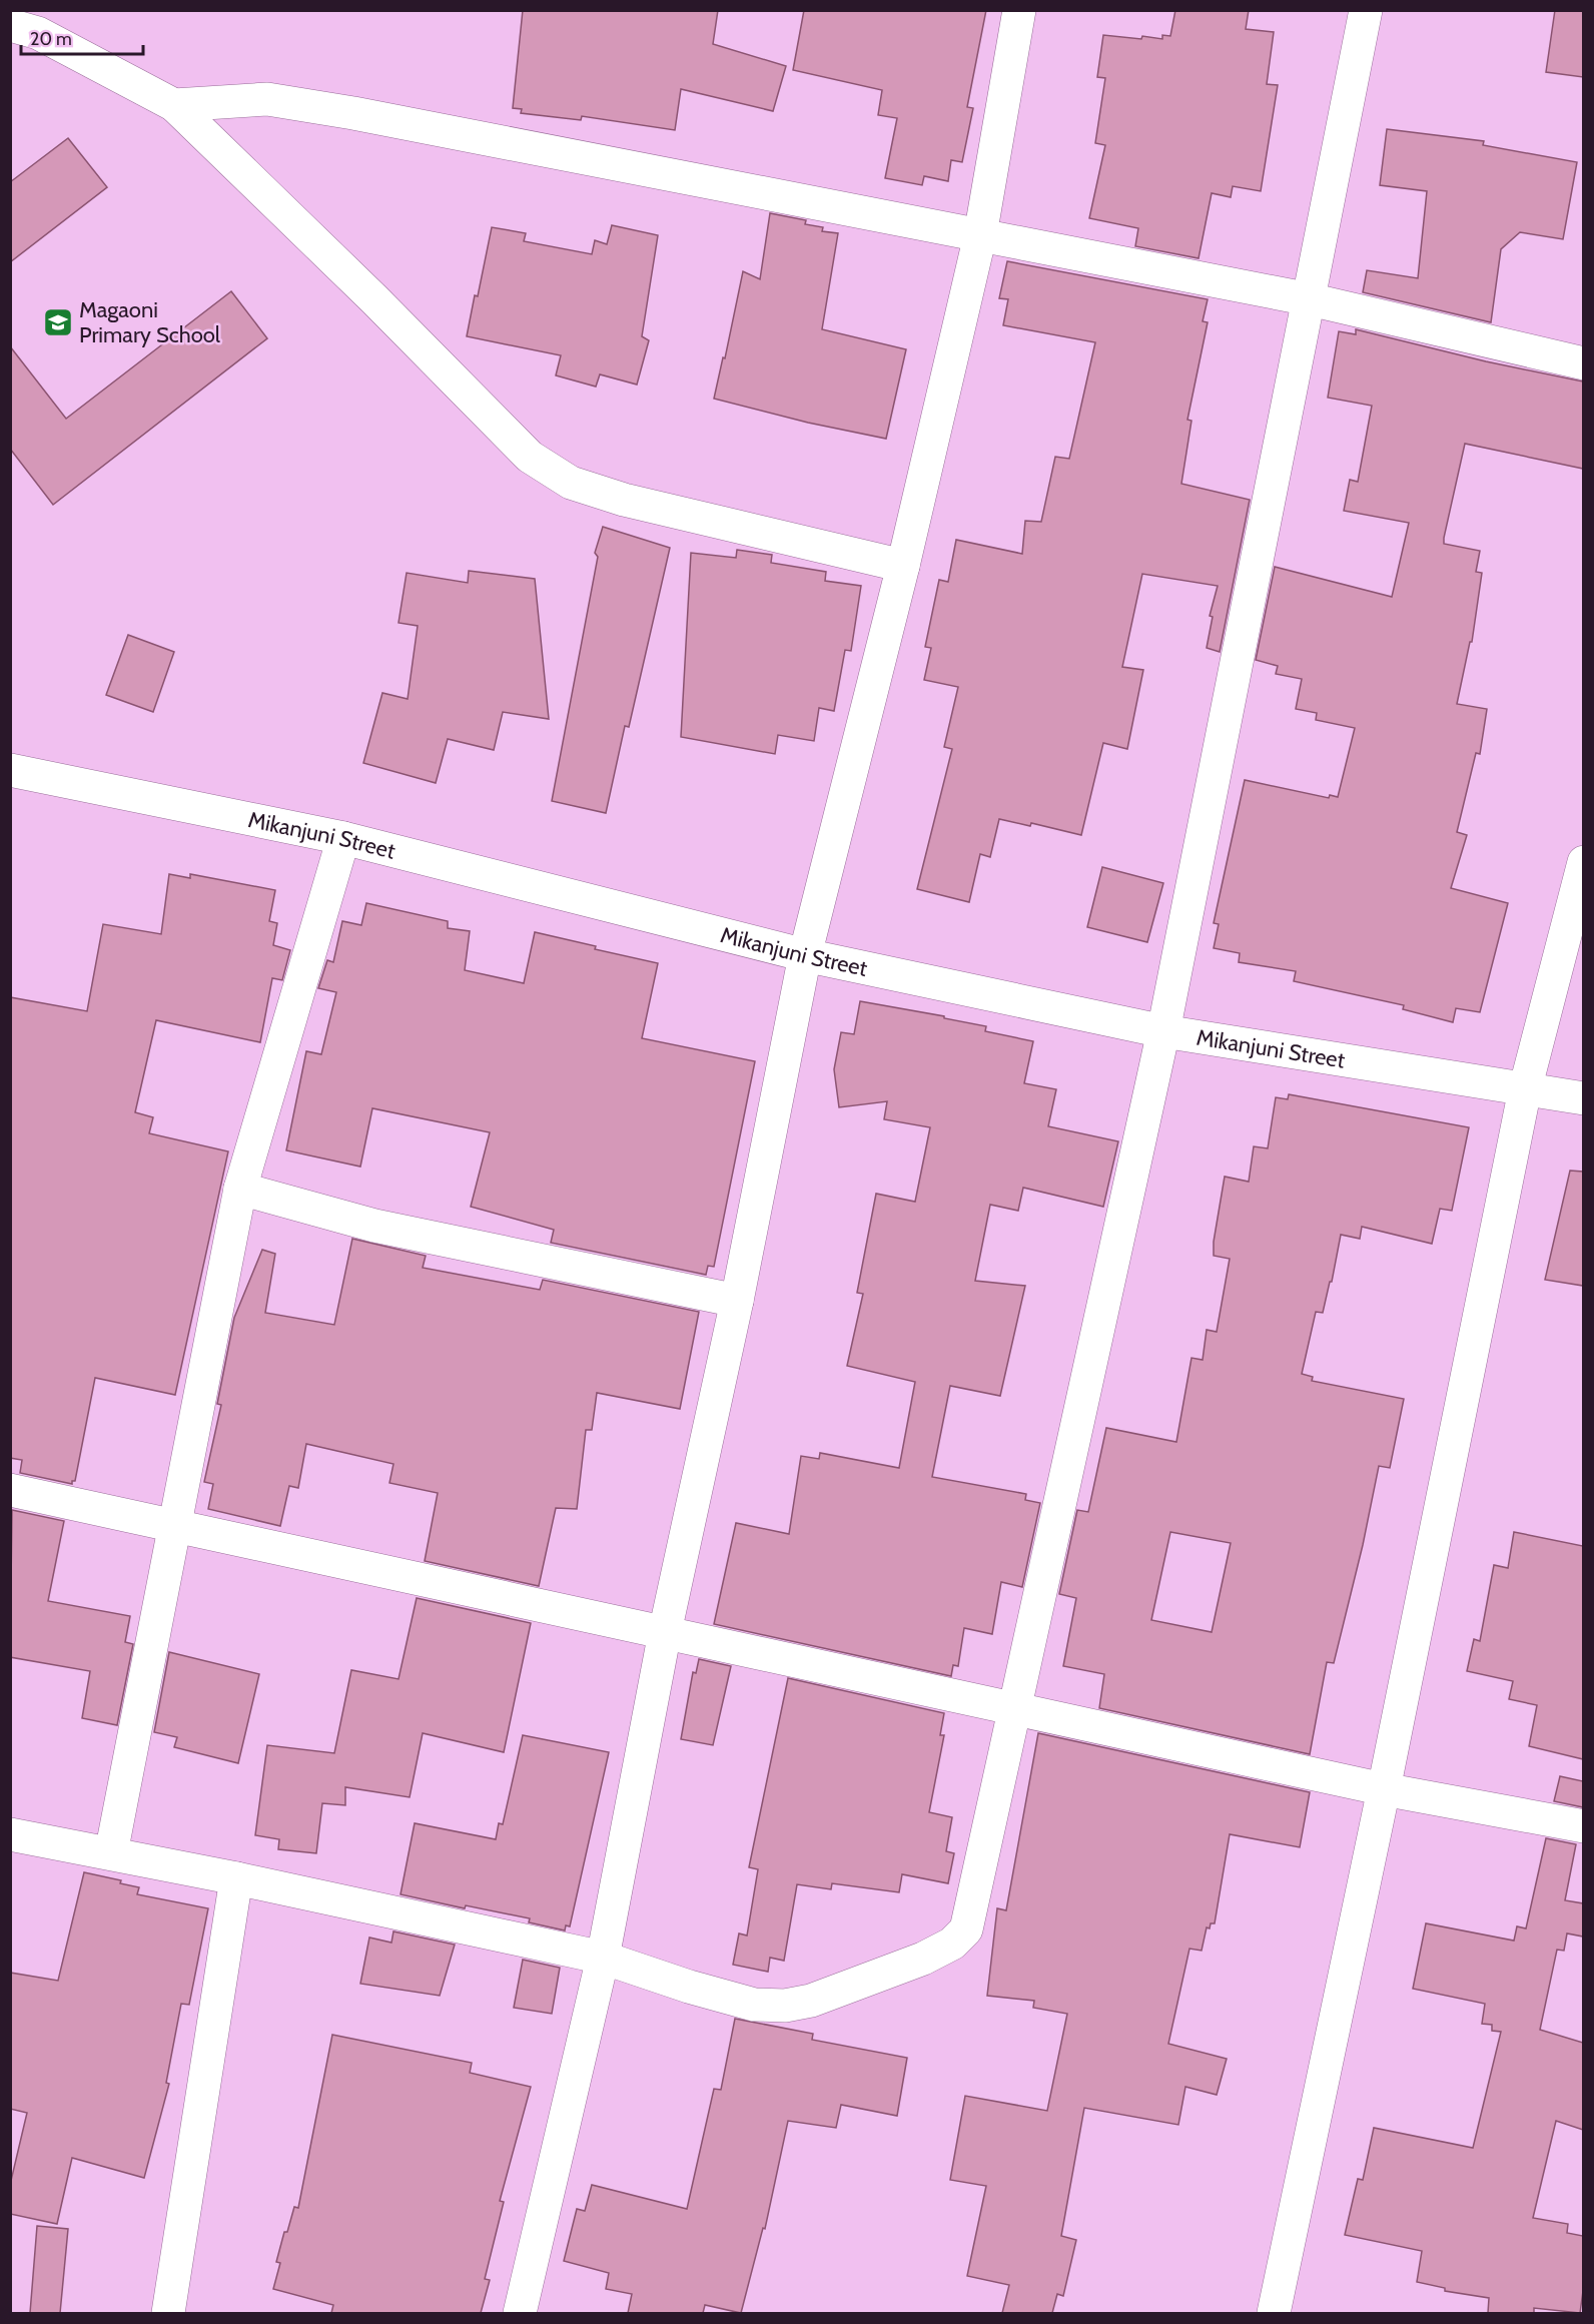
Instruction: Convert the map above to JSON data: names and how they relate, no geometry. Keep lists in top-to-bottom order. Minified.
{"streets":{"street":["Mikanjuni Street"]},"places":{"school or university":["Magaoni Primary School"]},"scale_bar":"20 m"}
